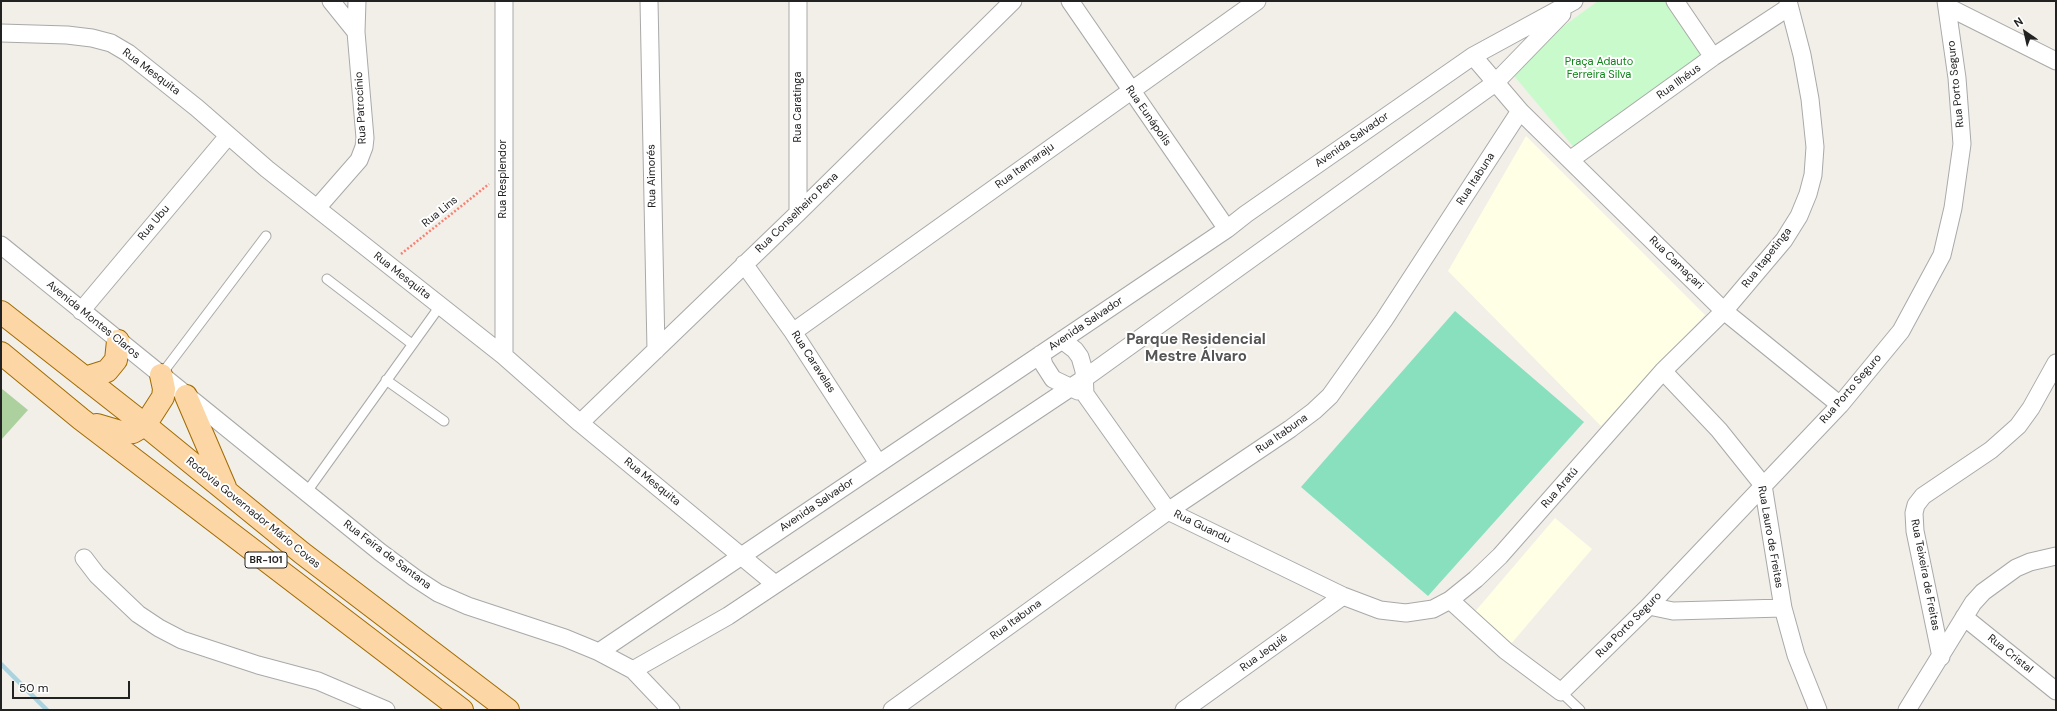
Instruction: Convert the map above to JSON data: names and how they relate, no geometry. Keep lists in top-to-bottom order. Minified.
{"streets":{"main road":["Rodovia Governador Mário Covas","BR-101"],"street":["Rua Mesquita","Rua Ilhéus","Rua Porto Seguro","Rua Caratinga","Rua Patrocínio","Rua Eunápolis","Avenida Salvador","Rua Itamaraju","Rua Aimorés","Rua Resplendor","Rua Itabuna","Rua Conselheiro Pena","Rua Ubu","Rua Itapetinga","Rua Camaçari","Avenida Montes Claros","Rua Caravelas","Rua Aratú","Rua Guandu","Rua Lauro de Freitas","Rua Feira de Santana","Rua Teixeira de Freitas","Rua Jequié","Rua Cristal"],"path":["Rua Lins"]},"crossings":[["Rua Mesquita","Rua Patrocínio"],["Rua Mesquita","Avenida Salvador"],["Rua Mesquita","Rua Resplendor"],["Rua Mesquita","Rua Lins"],["Rua Mesquita","Rua Conselheiro Pena"],["Rua Mesquita","Rua Ubu"],["Rua Ilhéus","Rua Itapetinga"],["Rua Ilhéus","Rua Camaçari"],["Rua Porto Seguro","Rua Camaçari"],["Rua Porto Seguro","Rua Lauro de Freitas"],["Rua Caratinga","Rua Conselheiro Pena"],["Rua Eunápolis","Avenida Salvador"],["Rua Eunápolis","Rua Itamaraju"],["Avenida Salvador","Rua Caravelas"],["Avenida Salvador","Rua Guandu"],["Avenida Salvador","Rua Feira de Santana"],["Rua Itamaraju","Rua Caravelas"],["Rua Aimorés","Rua Conselheiro Pena"],["Rua Resplendor","Rua Lins"],["Rua Itabuna","Rua Camaçari"],["Rua Itabuna","Rua Guandu"],["Rua Conselheiro Pena","Rua Caravelas"],["Rua Ubu","Avenida Montes Claros"],["Rua Itapetinga","Rua Camaçari"],["Rua Itapetinga","Rua Aratú"],["Rua Itapetinga","Rua Lauro de Freitas"],["Avenida Montes Claros","Rua Feira de Santana"],["Rua Aratú","Rua Guandu"],["Rua Aratú","Rua Lauro de Freitas"],["Rua Aratú","Rua Jequié"],["Rua Guandu","Rua Jequié"]],"districts":["Parque Residencial Mestre Álvaro"],"parks":["Praça Adauto Ferreira Silva"],"scale_bar":"50 m","north":"top left"}
